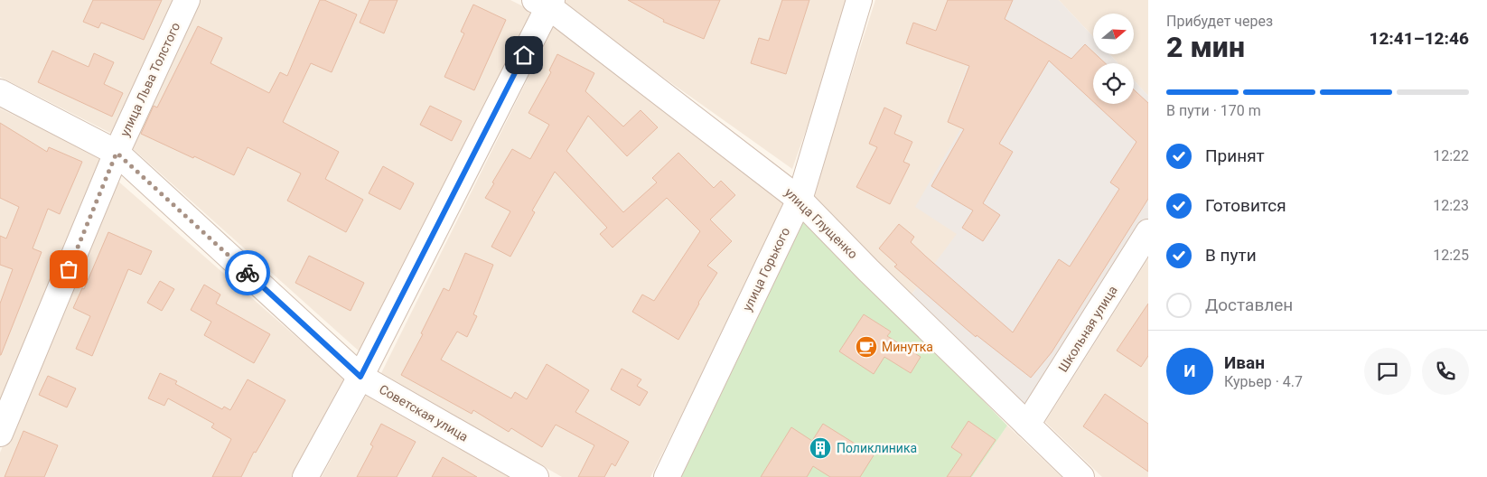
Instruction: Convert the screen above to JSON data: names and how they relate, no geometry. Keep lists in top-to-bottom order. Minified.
{"streets":{"street":["улица Льва Толстого","улица Глущенко","улица Горького","Школьная улица","Советская улица"]},"crossings":[["улица Льва Толстого","Советская улица"],["улица Глущенко","улица Горького"],["улица Глущенко","Школьная улица"]],"places":{"cafe":["Минутка"],"building":["Поликлиника"]},"north":"right","page":{"heading":["2 мин","Прибудет через","12:41–12:46"],"panel":["Иван","Курьер · 4.7"],"bar":"В пути · 170 m","list":[["Принят","12:22"],["Готовится","12:23"],["В пути","12:25"],"Доставлен"],"round":"И"}}
